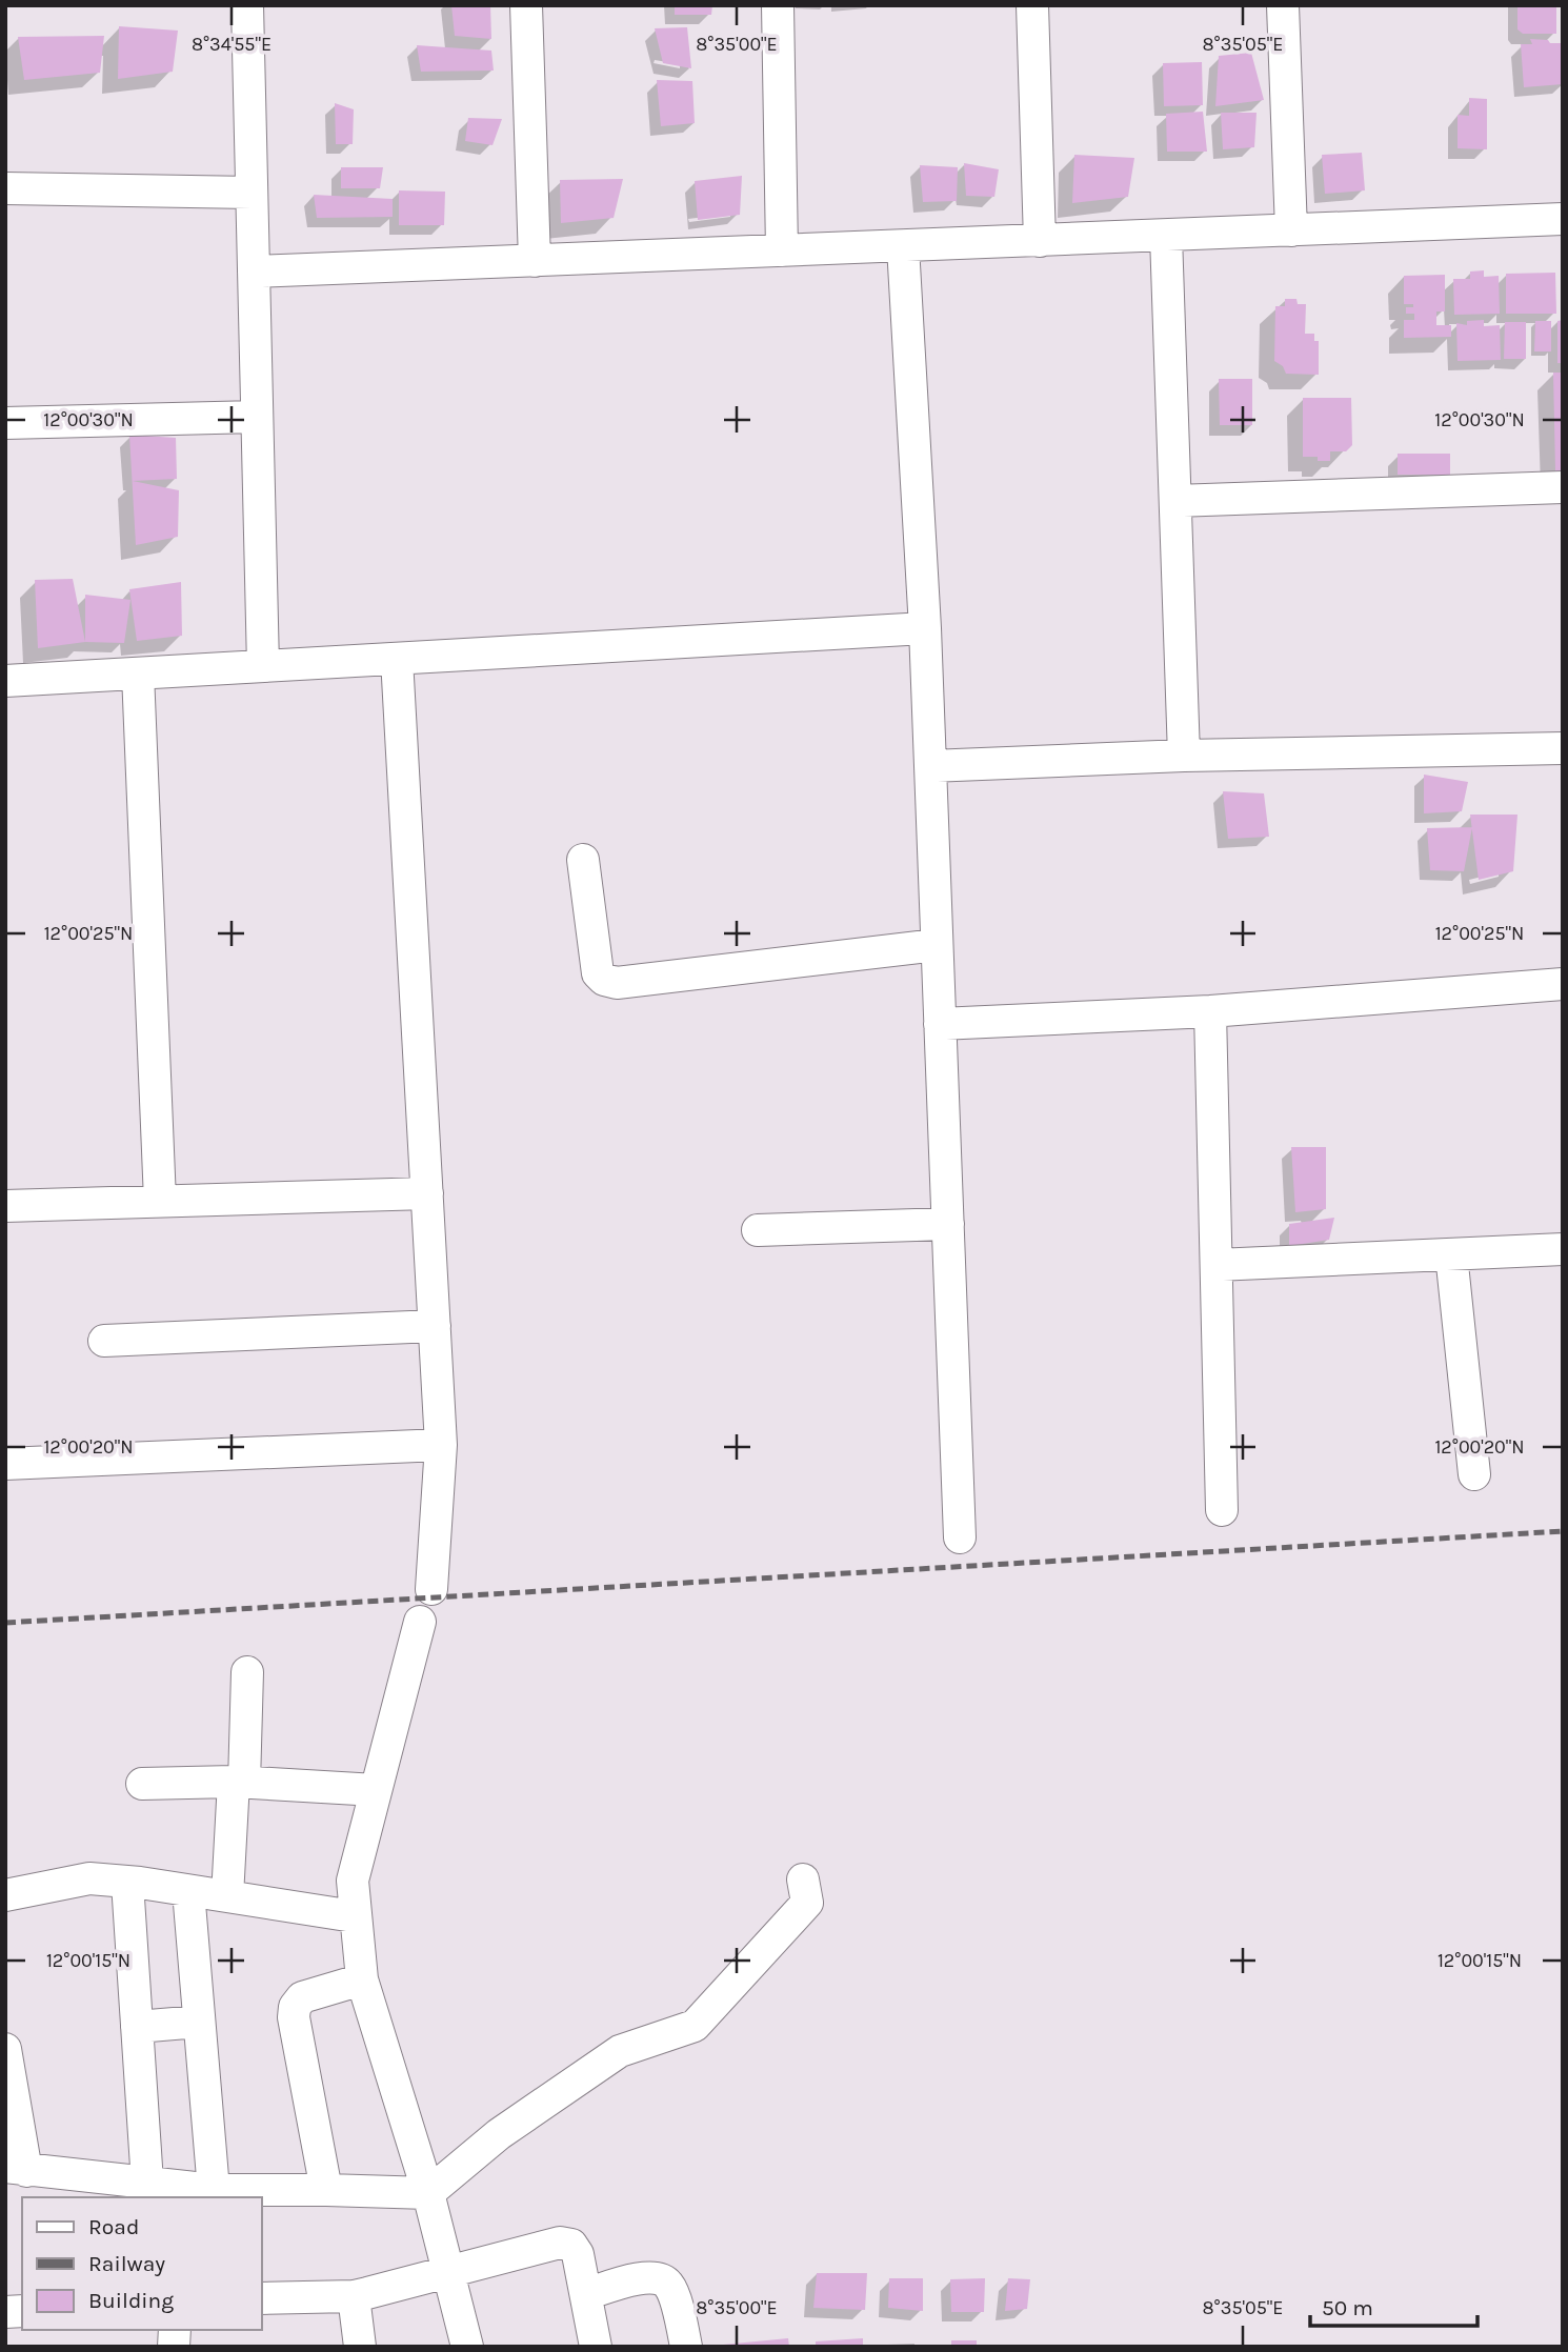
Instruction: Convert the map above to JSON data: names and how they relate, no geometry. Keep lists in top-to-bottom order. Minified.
{"legend":["Road","Railway","Building"],"scale_bar":"50 m","coordinates":["8°34'55\"E","8°35'00\"E","8°35'05\"E","12°00'30\"N","12°00'25\"N","12°00'20\"N","12°00'15\"N"]}
